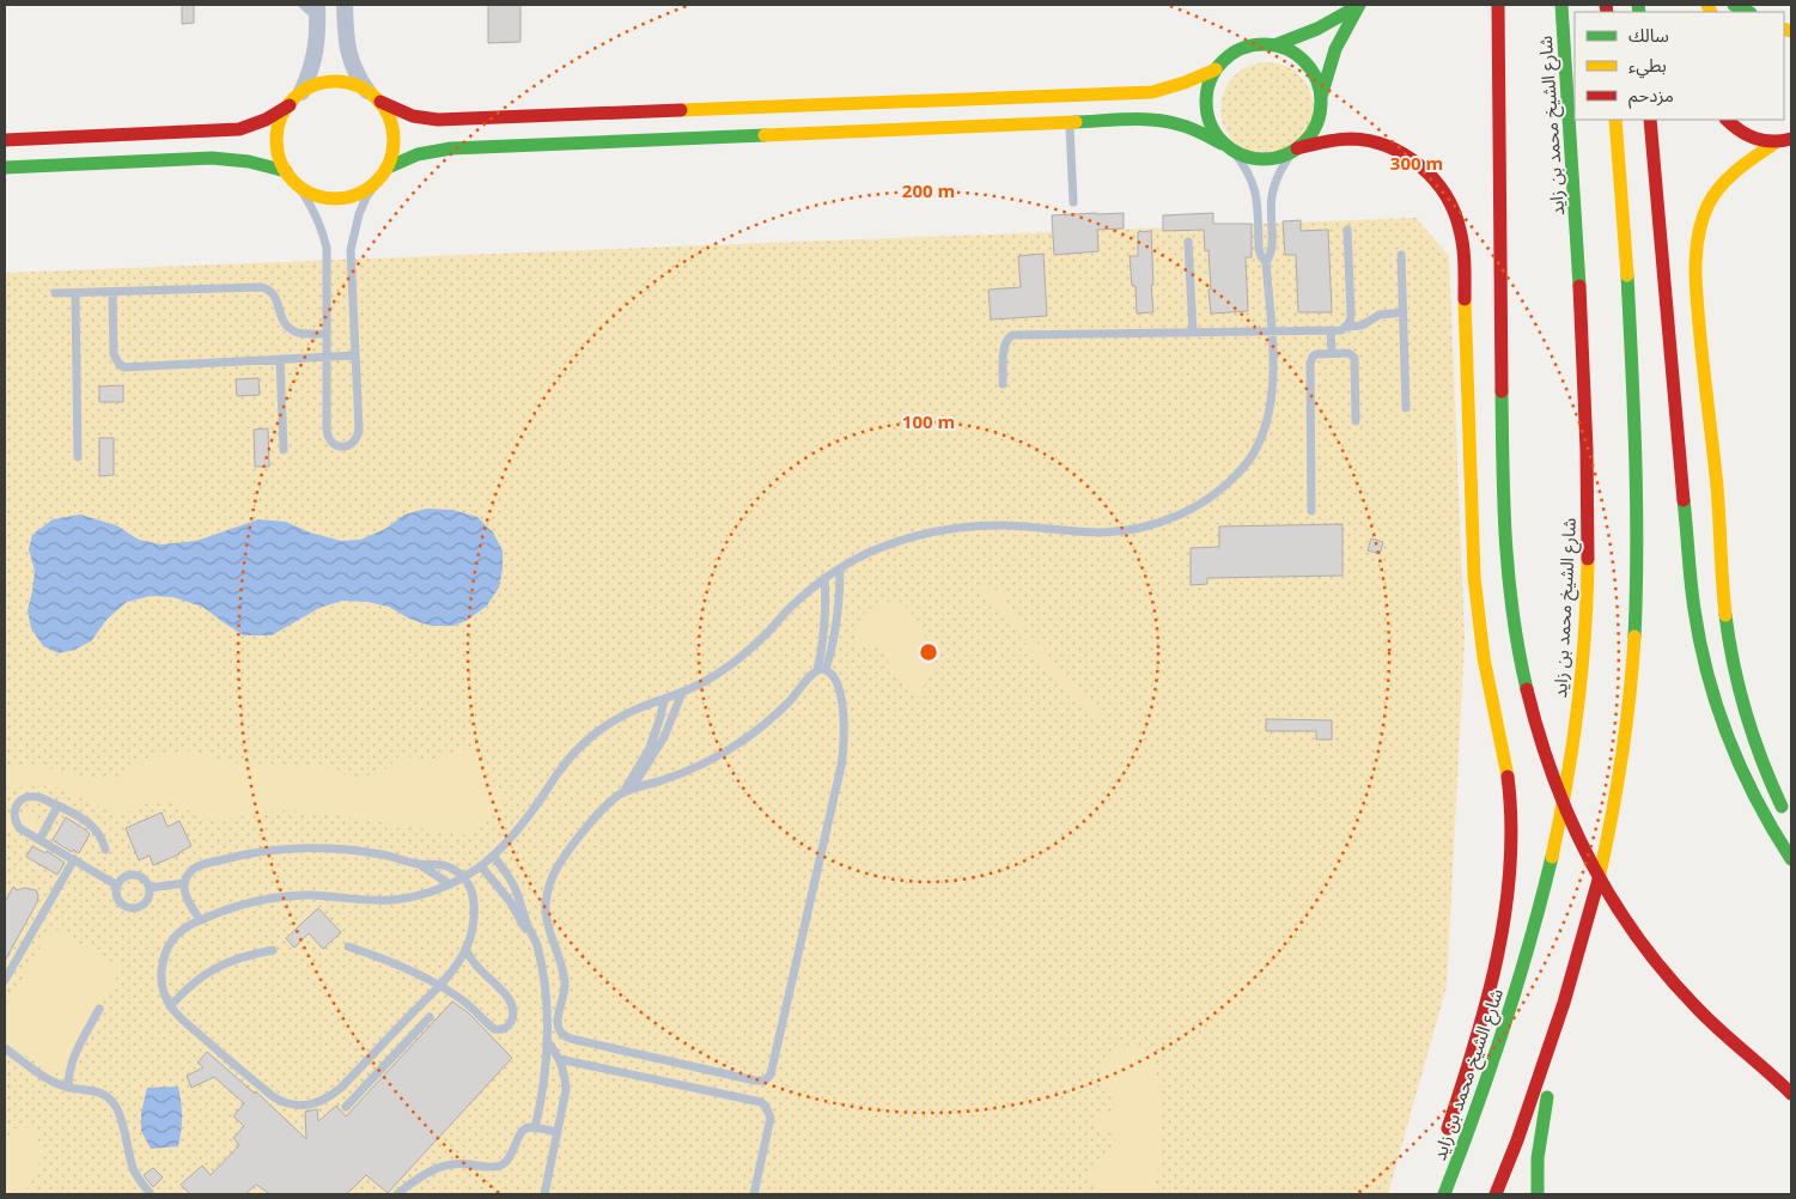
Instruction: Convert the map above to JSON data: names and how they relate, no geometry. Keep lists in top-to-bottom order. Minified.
{"streets":{"main road":["شارع الشيخ محمد بن زايد"]},"legend":["سالك","بطيء","مزدحم"],"rings":["300 m","200 m","100 m"]}
